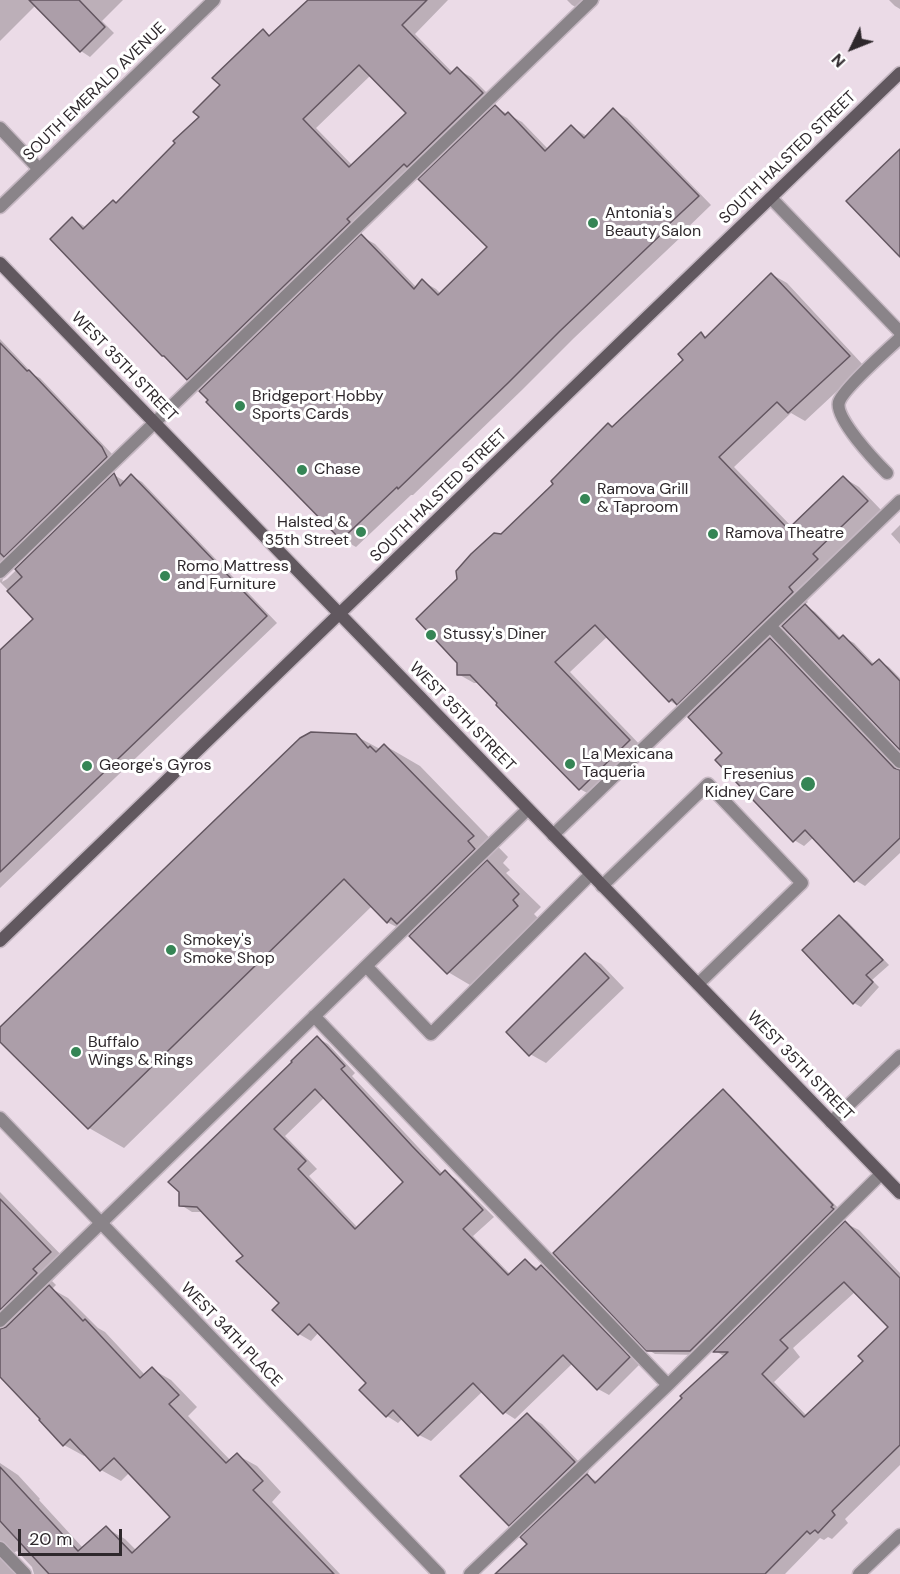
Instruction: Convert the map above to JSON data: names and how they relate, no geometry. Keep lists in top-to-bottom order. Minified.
{"streets":{"main road":["SOUTH HALSTED STREET","WEST 35TH STREET"],"street":["SOUTH EMERALD AVENUE","WEST 34TH PLACE"]},"crossings":[["SOUTH HALSTED STREET","WEST 35TH STREET"]],"places":["Antonia's Beauty Salon","Bridgeport Hobby Sports Cards","Chase","Ramova Grill & Taproom","Halsted & 35th Street","Ramova Theatre","Romo Mattress and Furniture","Stussy's Diner","La Mexicana Taqueria","George's Gyros","Fresenius Kidney Care","Smokey's Smoke Shop","Buffalo Wings & Rings"],"scale_bar":"20 m","north":"bottom left"}
